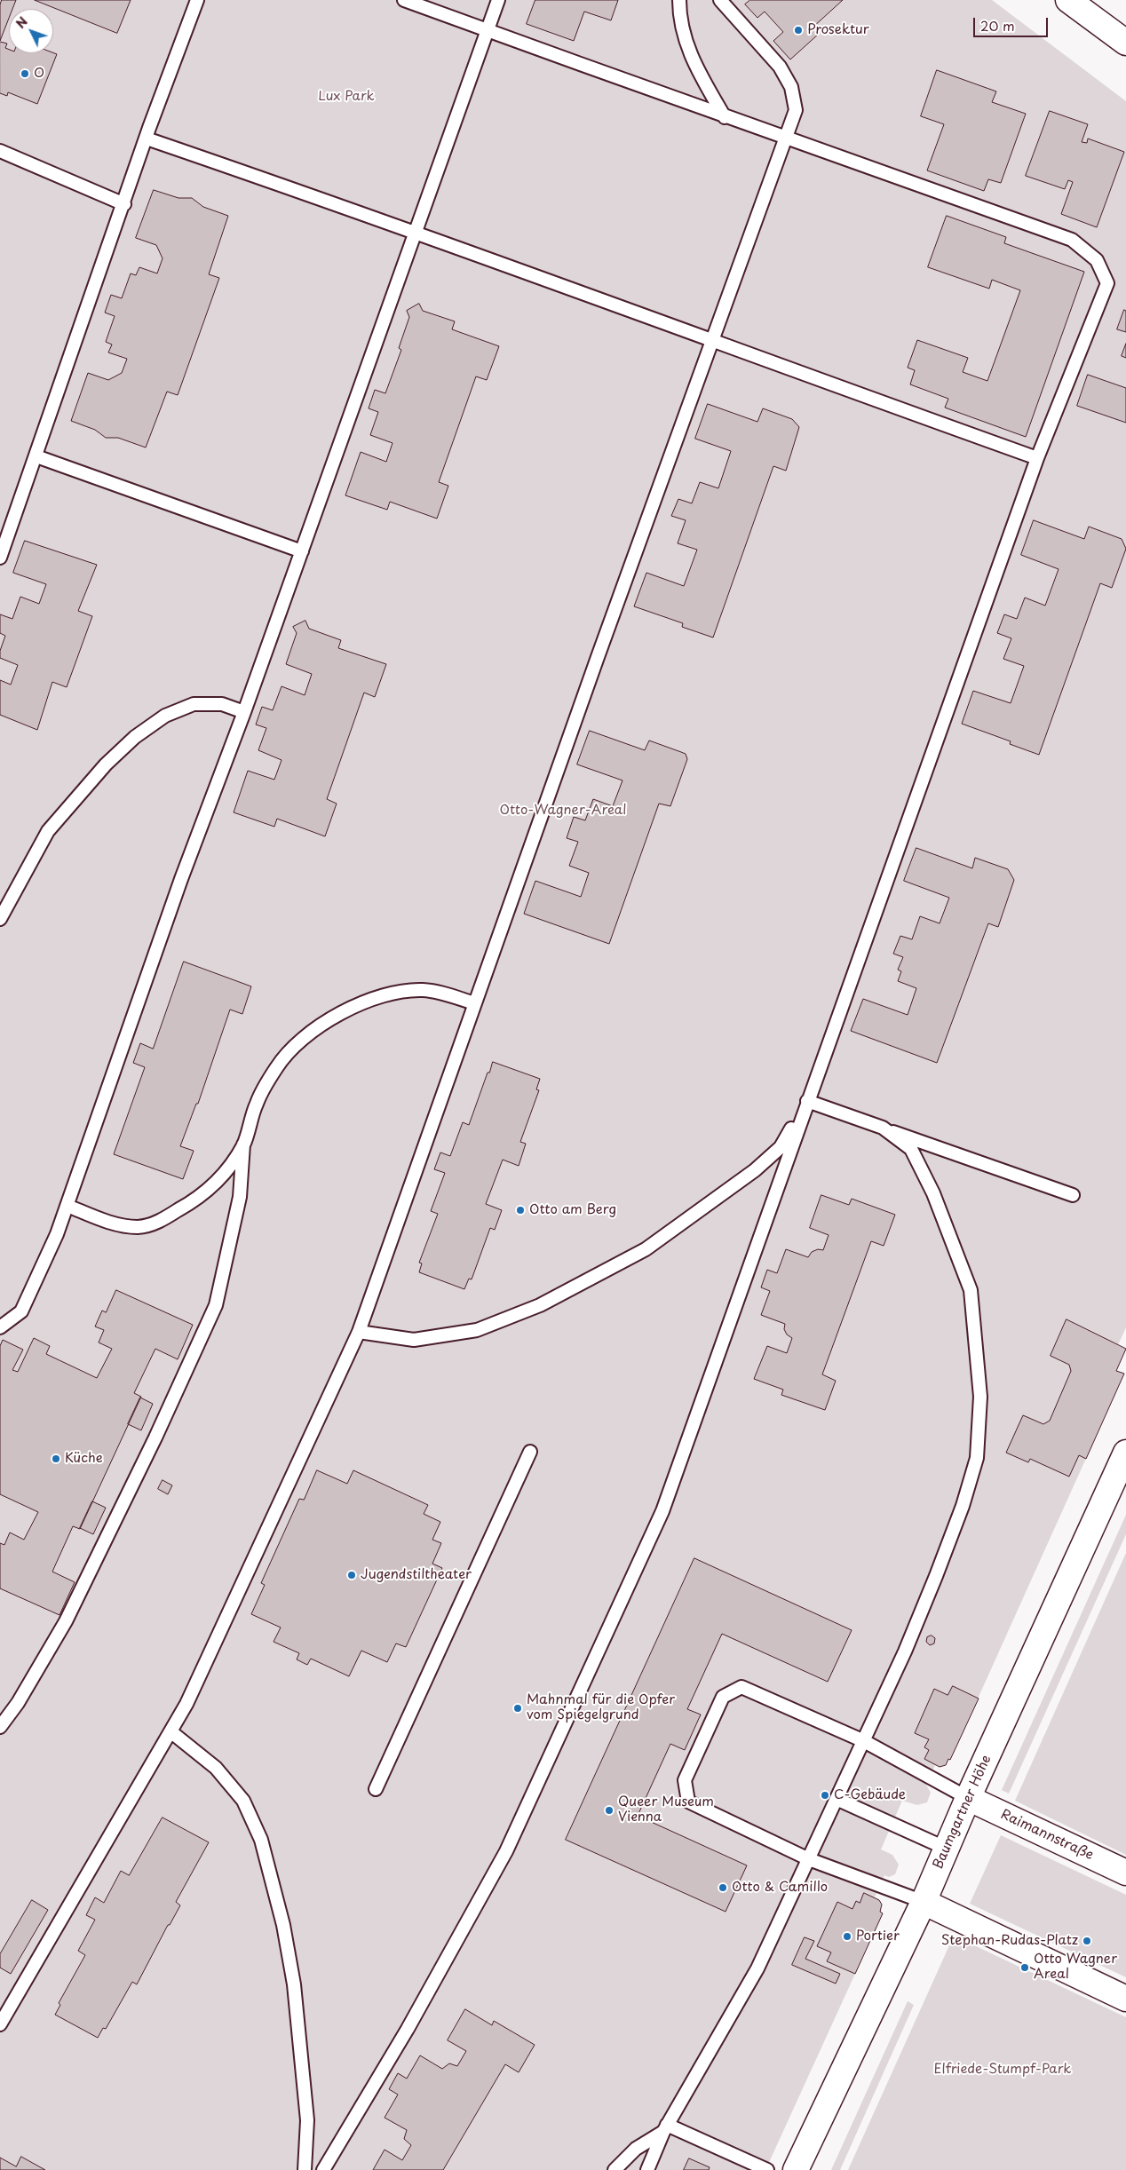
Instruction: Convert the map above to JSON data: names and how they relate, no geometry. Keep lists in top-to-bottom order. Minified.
{"streets":{"street":["Baumgartner Höhe","Raimannstraße"]},"crossings":[["Baumgartner Höhe","Raimannstraße"]],"parks":["Lux Park","Otto-Wagner-Areal","Elfriede-Stumpf-Park"],"places":["Prosektur","O","Otto am Berg","Küche","Jugendstiltheater","Mahnmal für die Opfer vom Spiegelgrund","C-Gebäude","Queer Museum Vienna","Otto & Camillo","Portier","Stephan-Rudas-Platz","Otto Wagner Areal"],"scale_bar":"20 m","north":"top left"}
